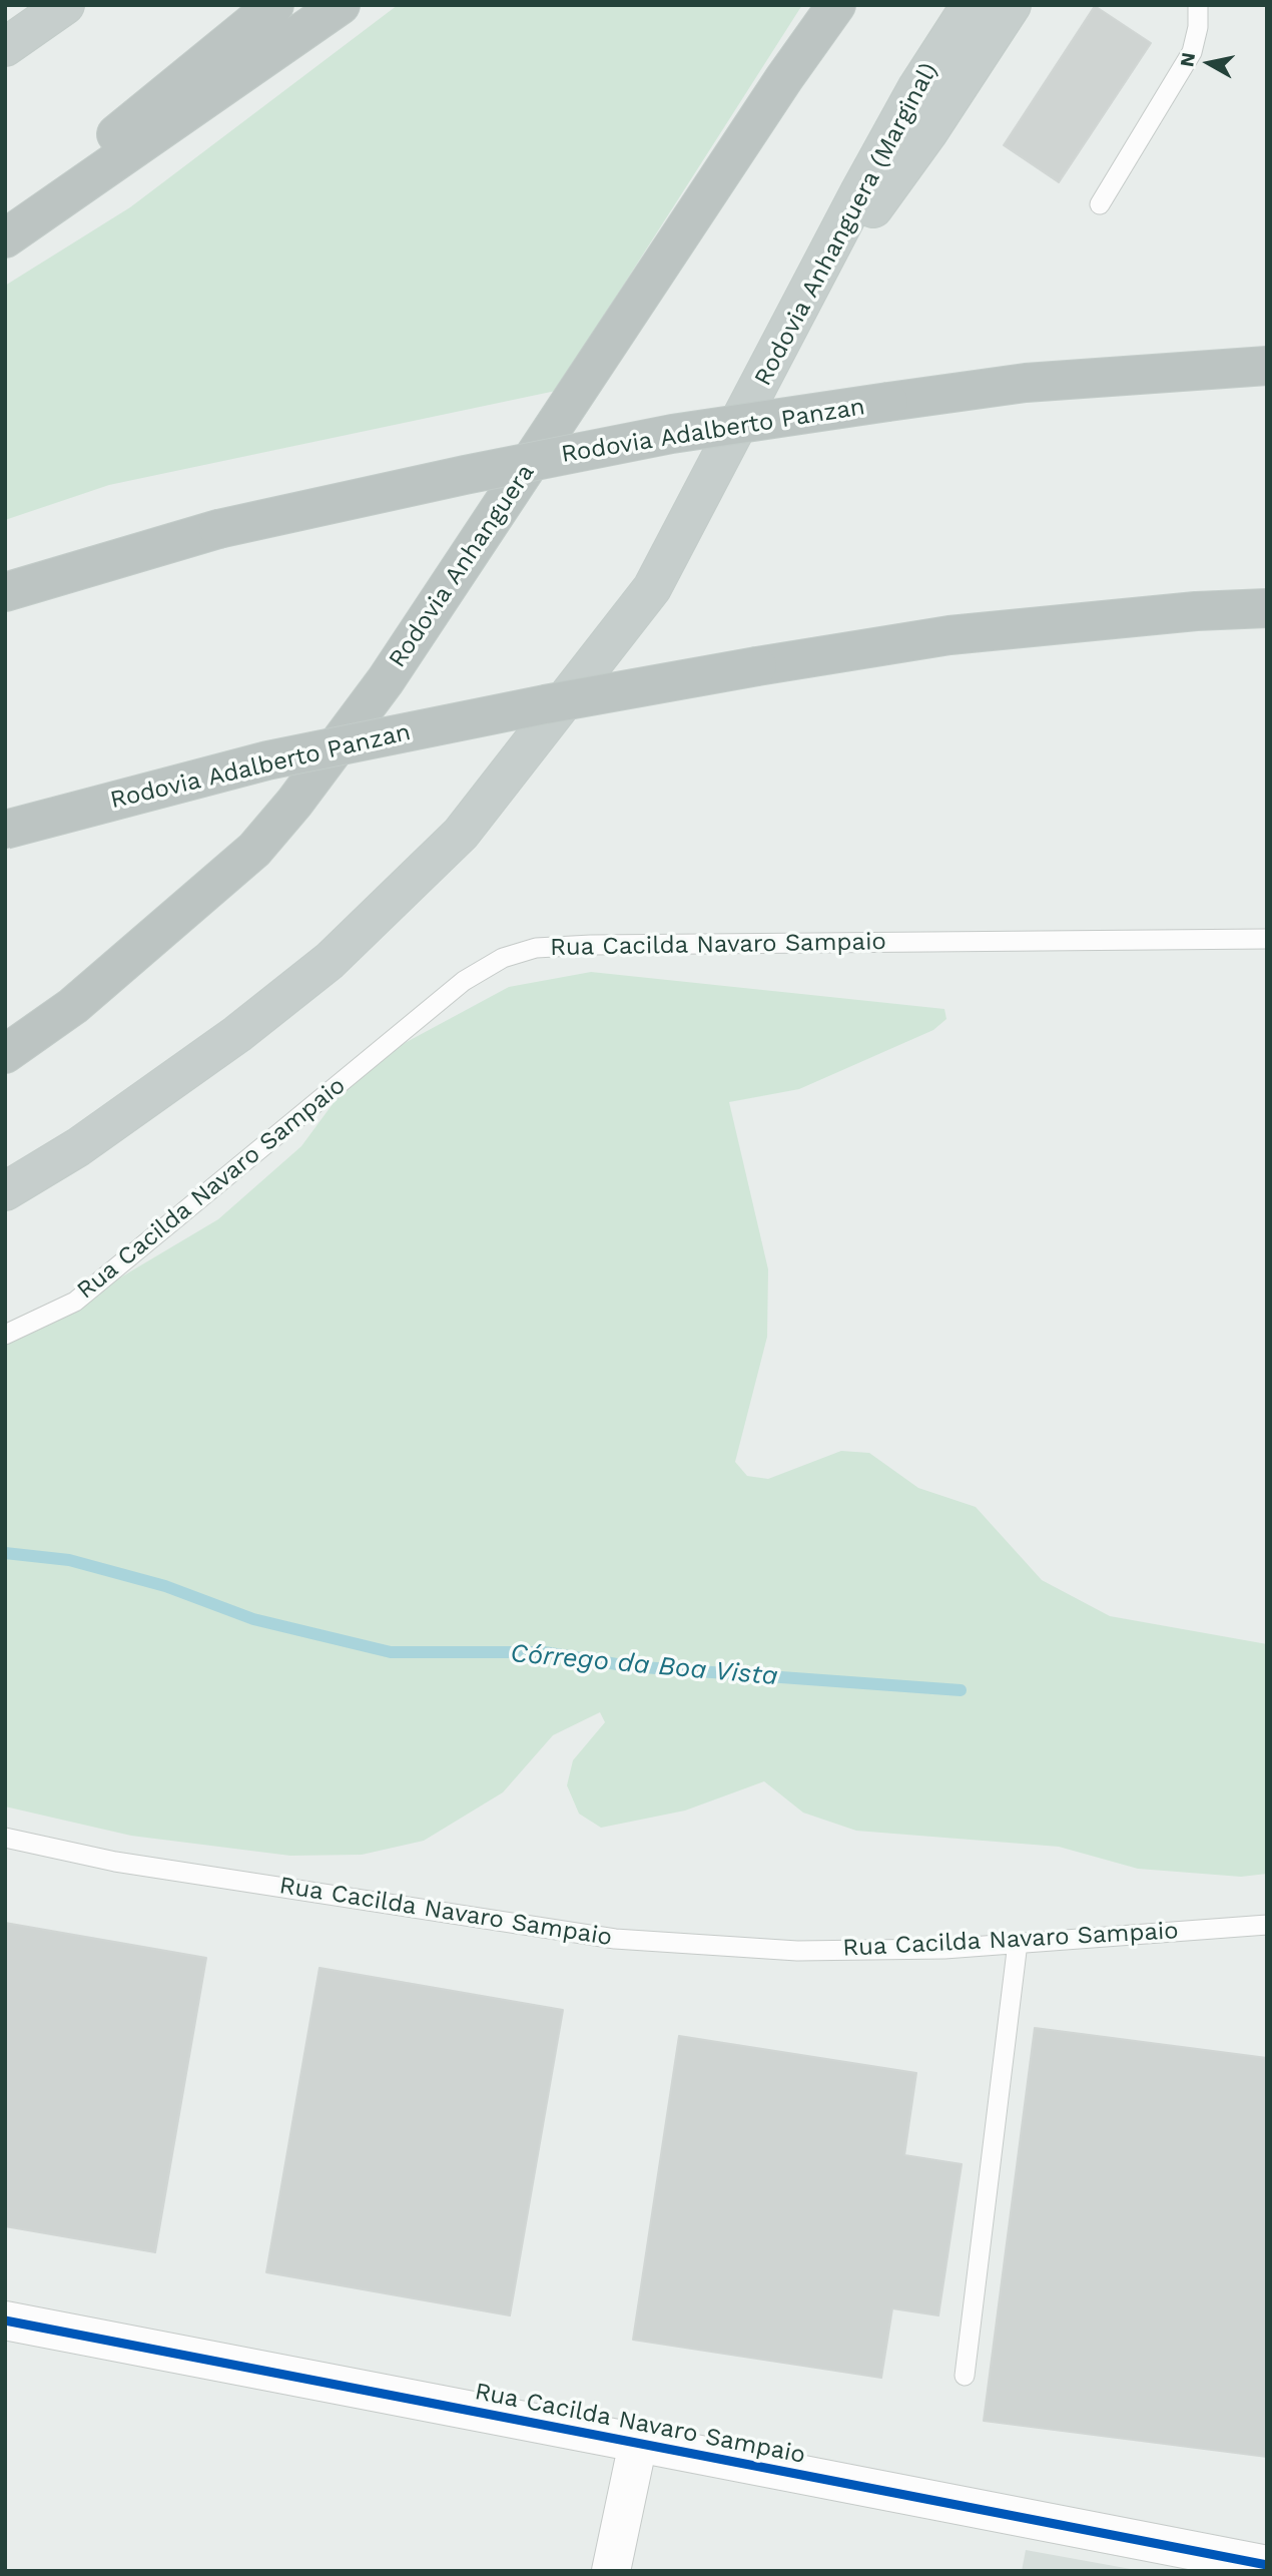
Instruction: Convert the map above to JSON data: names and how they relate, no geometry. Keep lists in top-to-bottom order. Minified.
{"streets":{"highway":["Rodovia Anhanguera (Marginal)","Rodovia Adalberto Panzan","Rodovia Anhanguera"],"street":["Rua Cacilda Navaro Sampaio"]},"water":["Córrego da Boa Vista"],"north":"left"}
